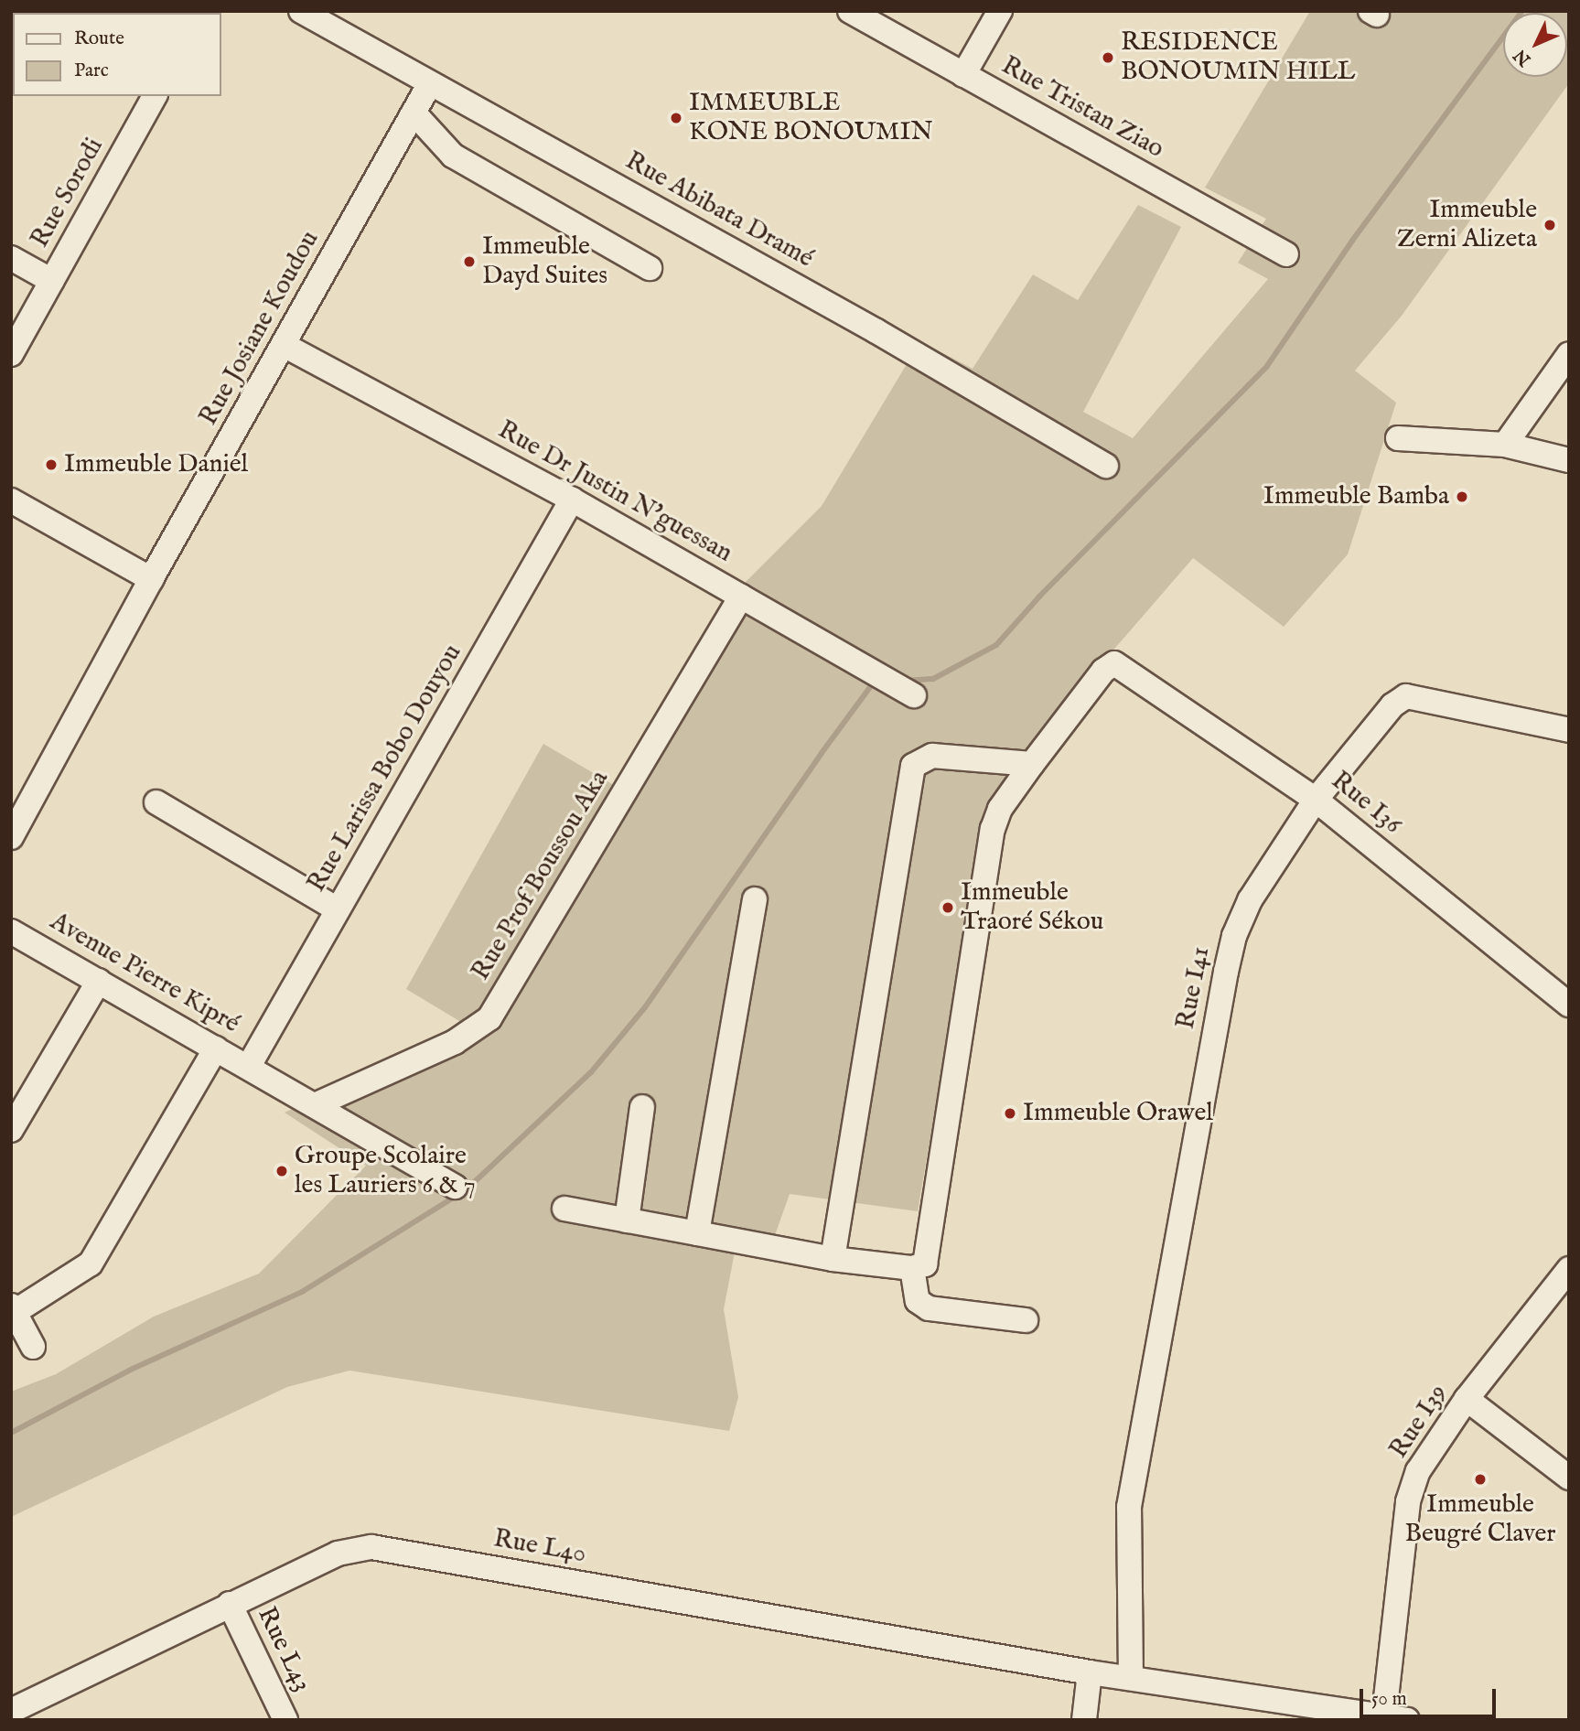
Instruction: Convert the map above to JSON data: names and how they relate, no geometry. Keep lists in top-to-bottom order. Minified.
{"streets":{"street":["Rue Tristan Ziao","Rue Sorodi","Rue Abibata Dramé","Rue Josiane Koudou","Rue Dr Justin N'guessan","Rue Larissa Bobo Douyou","Rue I36","Rue Prof Boussou Aka","Avenue Pierre Kipré","Rue I41","Rue I39","Rue L40","Rue L43"]},"crossings":[["Rue Abibata Dramé","Rue Josiane Koudou"],["Rue Josiane Koudou","Rue Dr Justin N'guessan"],["Rue Dr Justin N'guessan","Rue Larissa Bobo Douyou"],["Rue Dr Justin N'guessan","Rue Prof Boussou Aka"],["Rue Larissa Bobo Douyou","Avenue Pierre Kipré"],["Rue I36","Rue I41"],["Rue Prof Boussou Aka","Avenue Pierre Kipré"],["Rue I41","Rue L40"],["Rue I39","Rue L40"],["Rue L40","Rue L43"]],"places":["RESIDENCE BONOUMIN HILL","IMMEUBLE KONE BONOUMIN","Immeuble Zerni Alizeta","Immeuble Dayd Suites","Immeuble Daniel","Immeuble Bamba","Immeuble Traoré Sékou","Immeuble Orawel","Groupe Scolaire les Lauriers 6 & 7","Immeuble Beugré Claver"],"legend":["Route","Parc"],"scale_bar":"50 m","north":"bottom left"}
